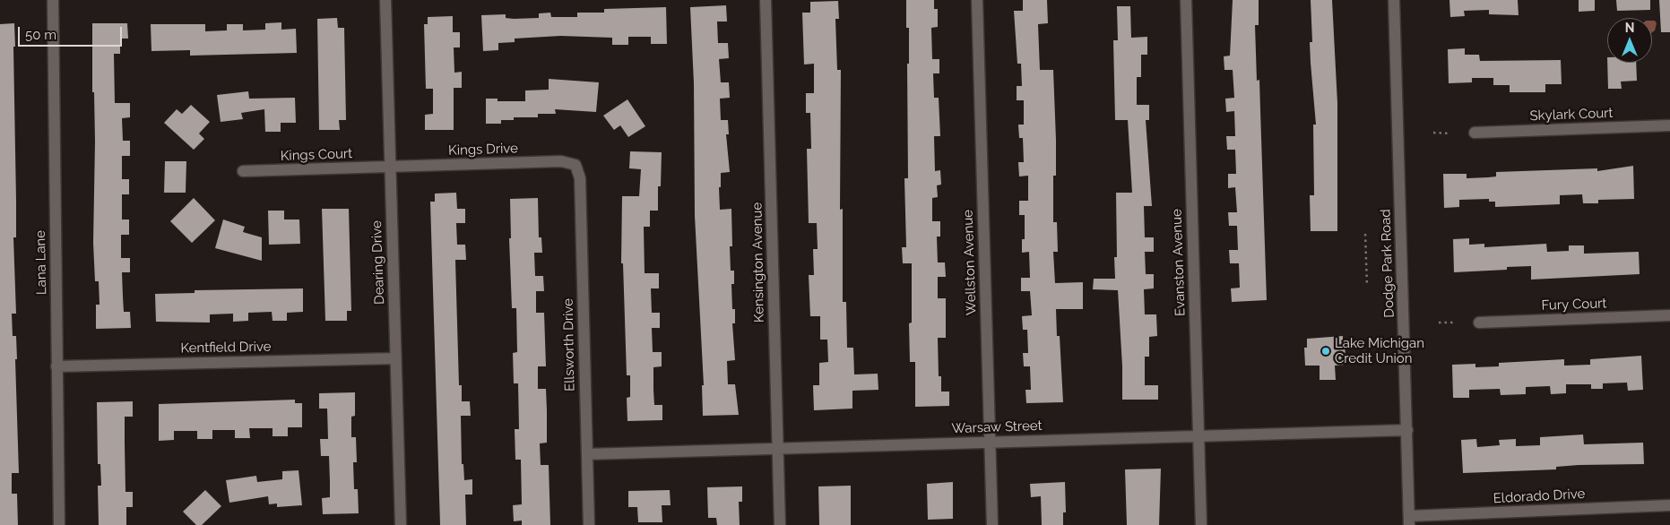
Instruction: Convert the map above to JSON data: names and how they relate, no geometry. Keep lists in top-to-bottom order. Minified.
{"streets":{"street":["Skylark Court","Kings Drive","Kings Court","Lana Lane","Dearing Drive","Kensington Avenue","Wellston Avenue","Evanston Avenue","Dodge Park Road","Fury Court","Ellsworth Drive","Kentfield Drive","Warsaw Street","Eldorado Drive"]},"crossings":[["Kings Drive","Kings Court"],["Kings Drive","Dearing Drive"],["Kings Drive","Ellsworth Drive"],["Kings Court","Dearing Drive"],["Lana Lane","Kentfield Drive"],["Dearing Drive","Kentfield Drive"],["Kensington Avenue","Warsaw Street"],["Wellston Avenue","Warsaw Street"],["Evanston Avenue","Warsaw Street"],["Dodge Park Road","Warsaw Street"],["Dodge Park Road","Eldorado Drive"],["Ellsworth Drive","Warsaw Street"]],"places":["Lake Michigan Credit Union"],"scale_bar":"50 m","north":"top"}
